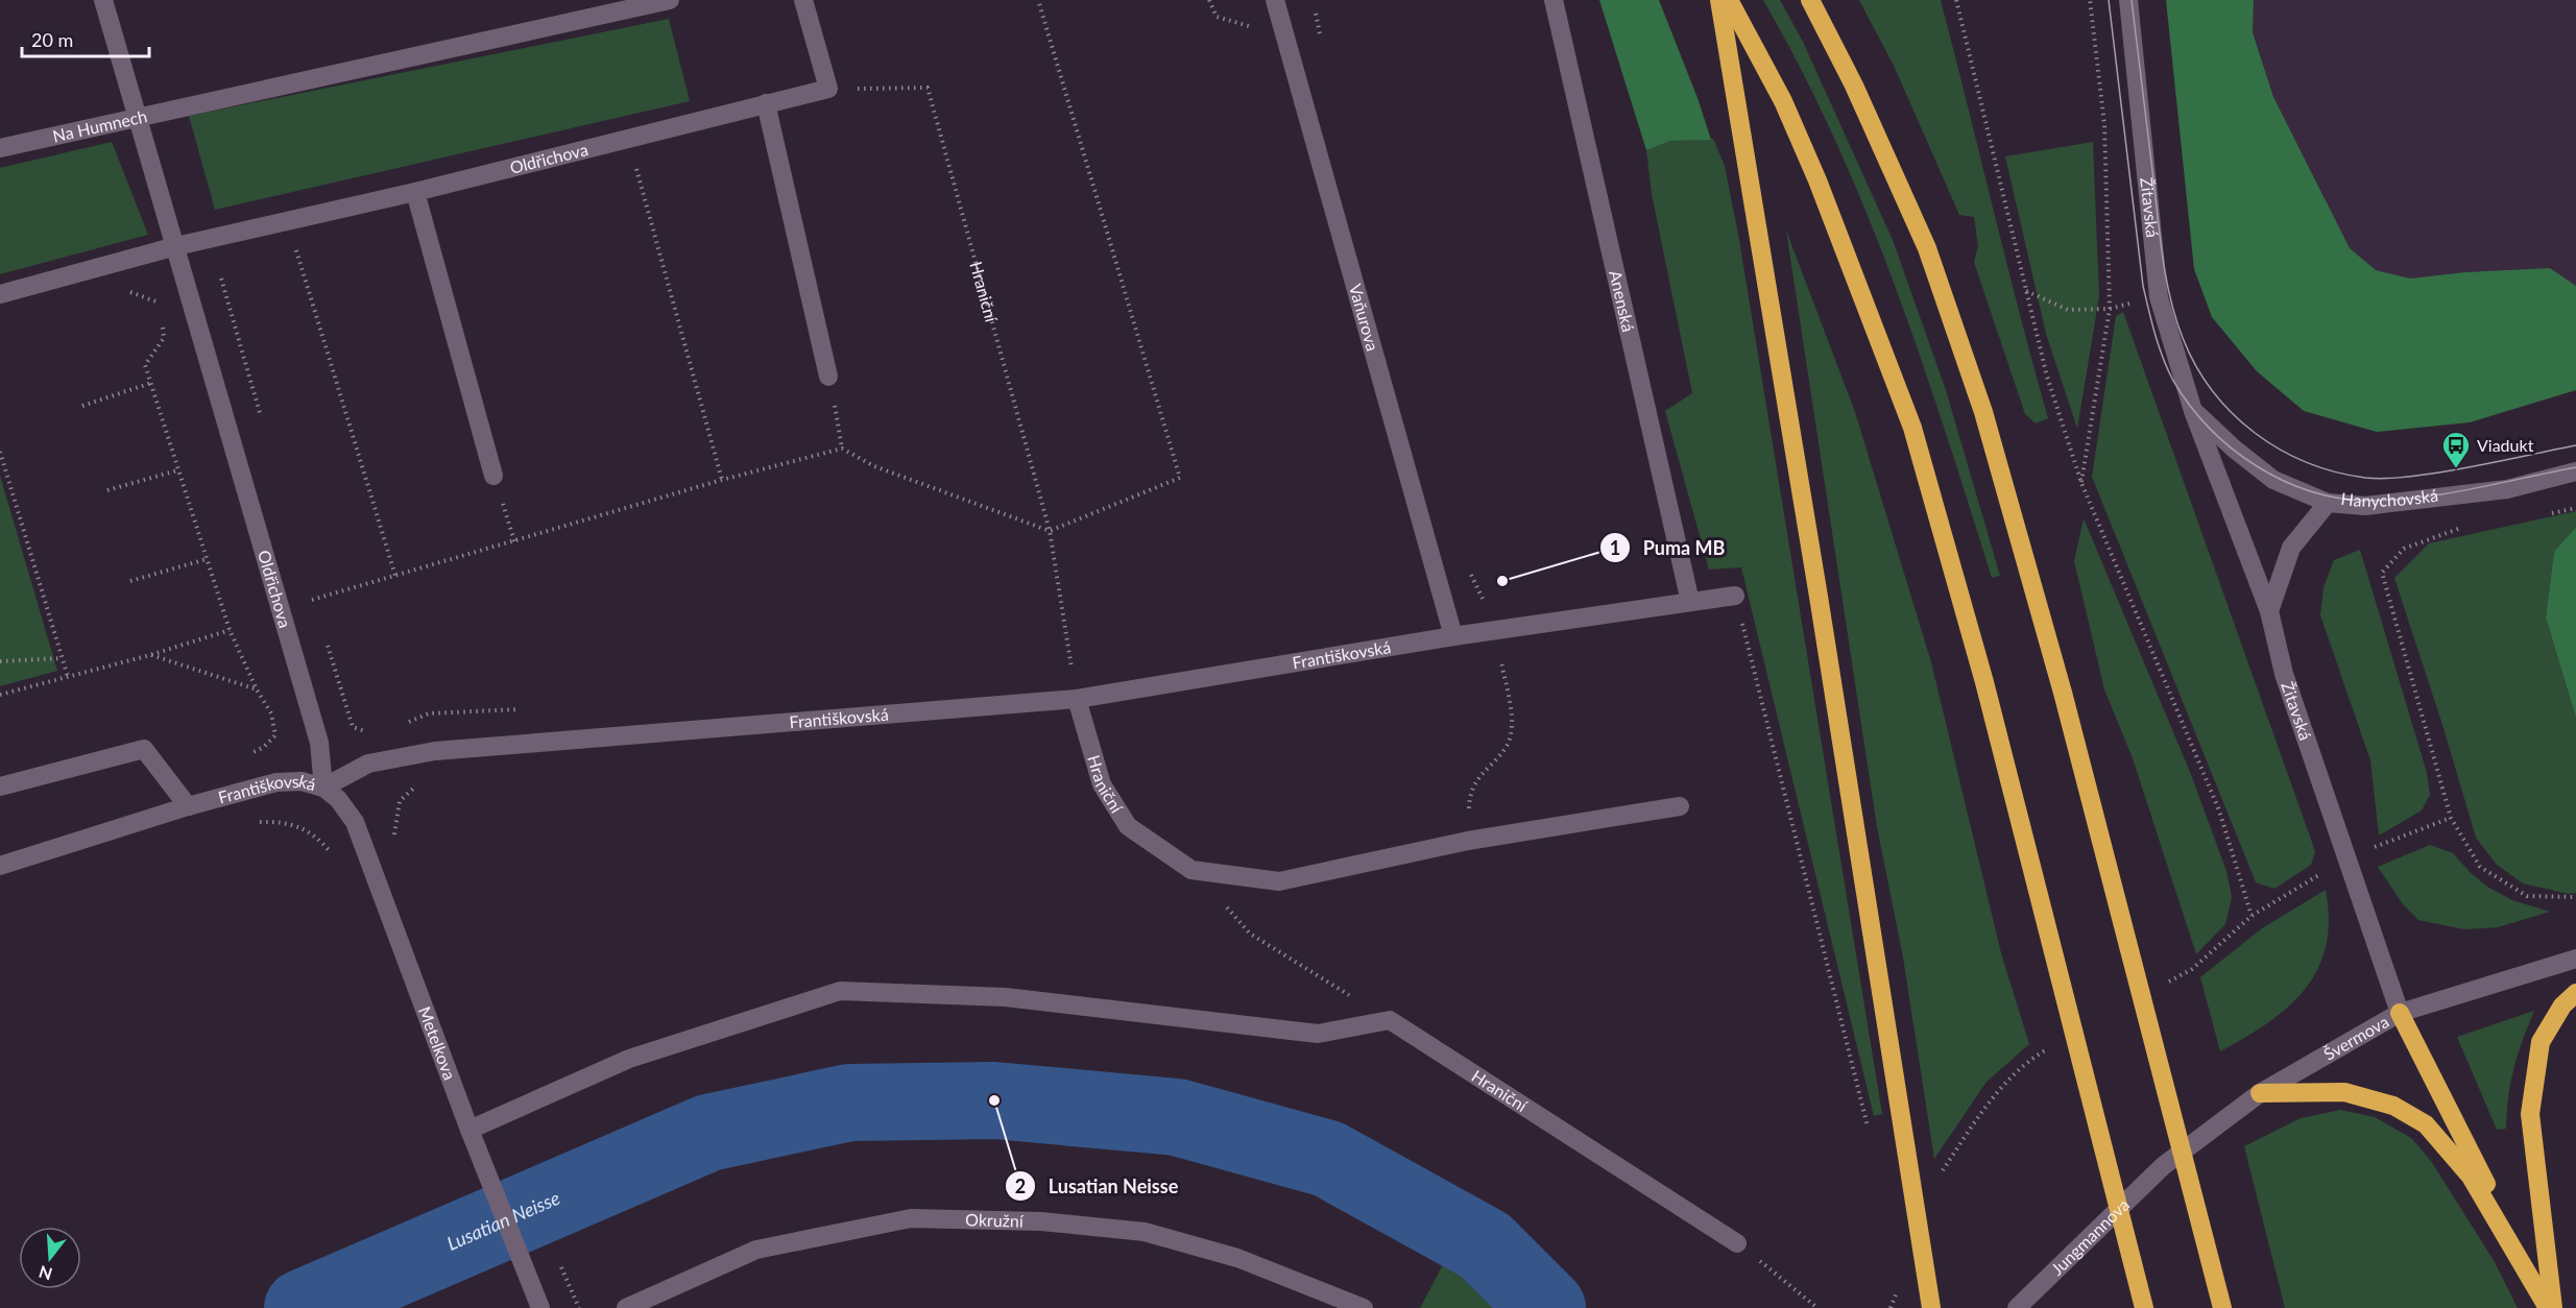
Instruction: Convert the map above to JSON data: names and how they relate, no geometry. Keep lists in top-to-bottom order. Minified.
{"streets":{"street":["Na Humnech","Oldřichova","Žitavská","Hraniční","Anenská","Vaňurova","Hanychovská","Františkovská","Švermova","Metelkova","Okružní","Jungmannova"]},"crossings":[["Na Humnech","Oldřichova"],["Oldřichova","Hraniční"],["Oldřichova","Františkovská"],["Oldřichova","Metelkova"],["Žitavská","Hanychovská"],["Žitavská","Švermova"],["Hraniční","Františkovská"],["Anenská","Františkovská"],["Vaňurova","Františkovská"],["Františkovská","Metelkova"],["Švermova","Jungmannova"]],"water":["Lusatian Neisse"],"places":{"bus stop":["Viadukt"],"other":["Puma MB","Lusatian Neisse"]},"scale_bar":"20 m","north":"bottom"}
